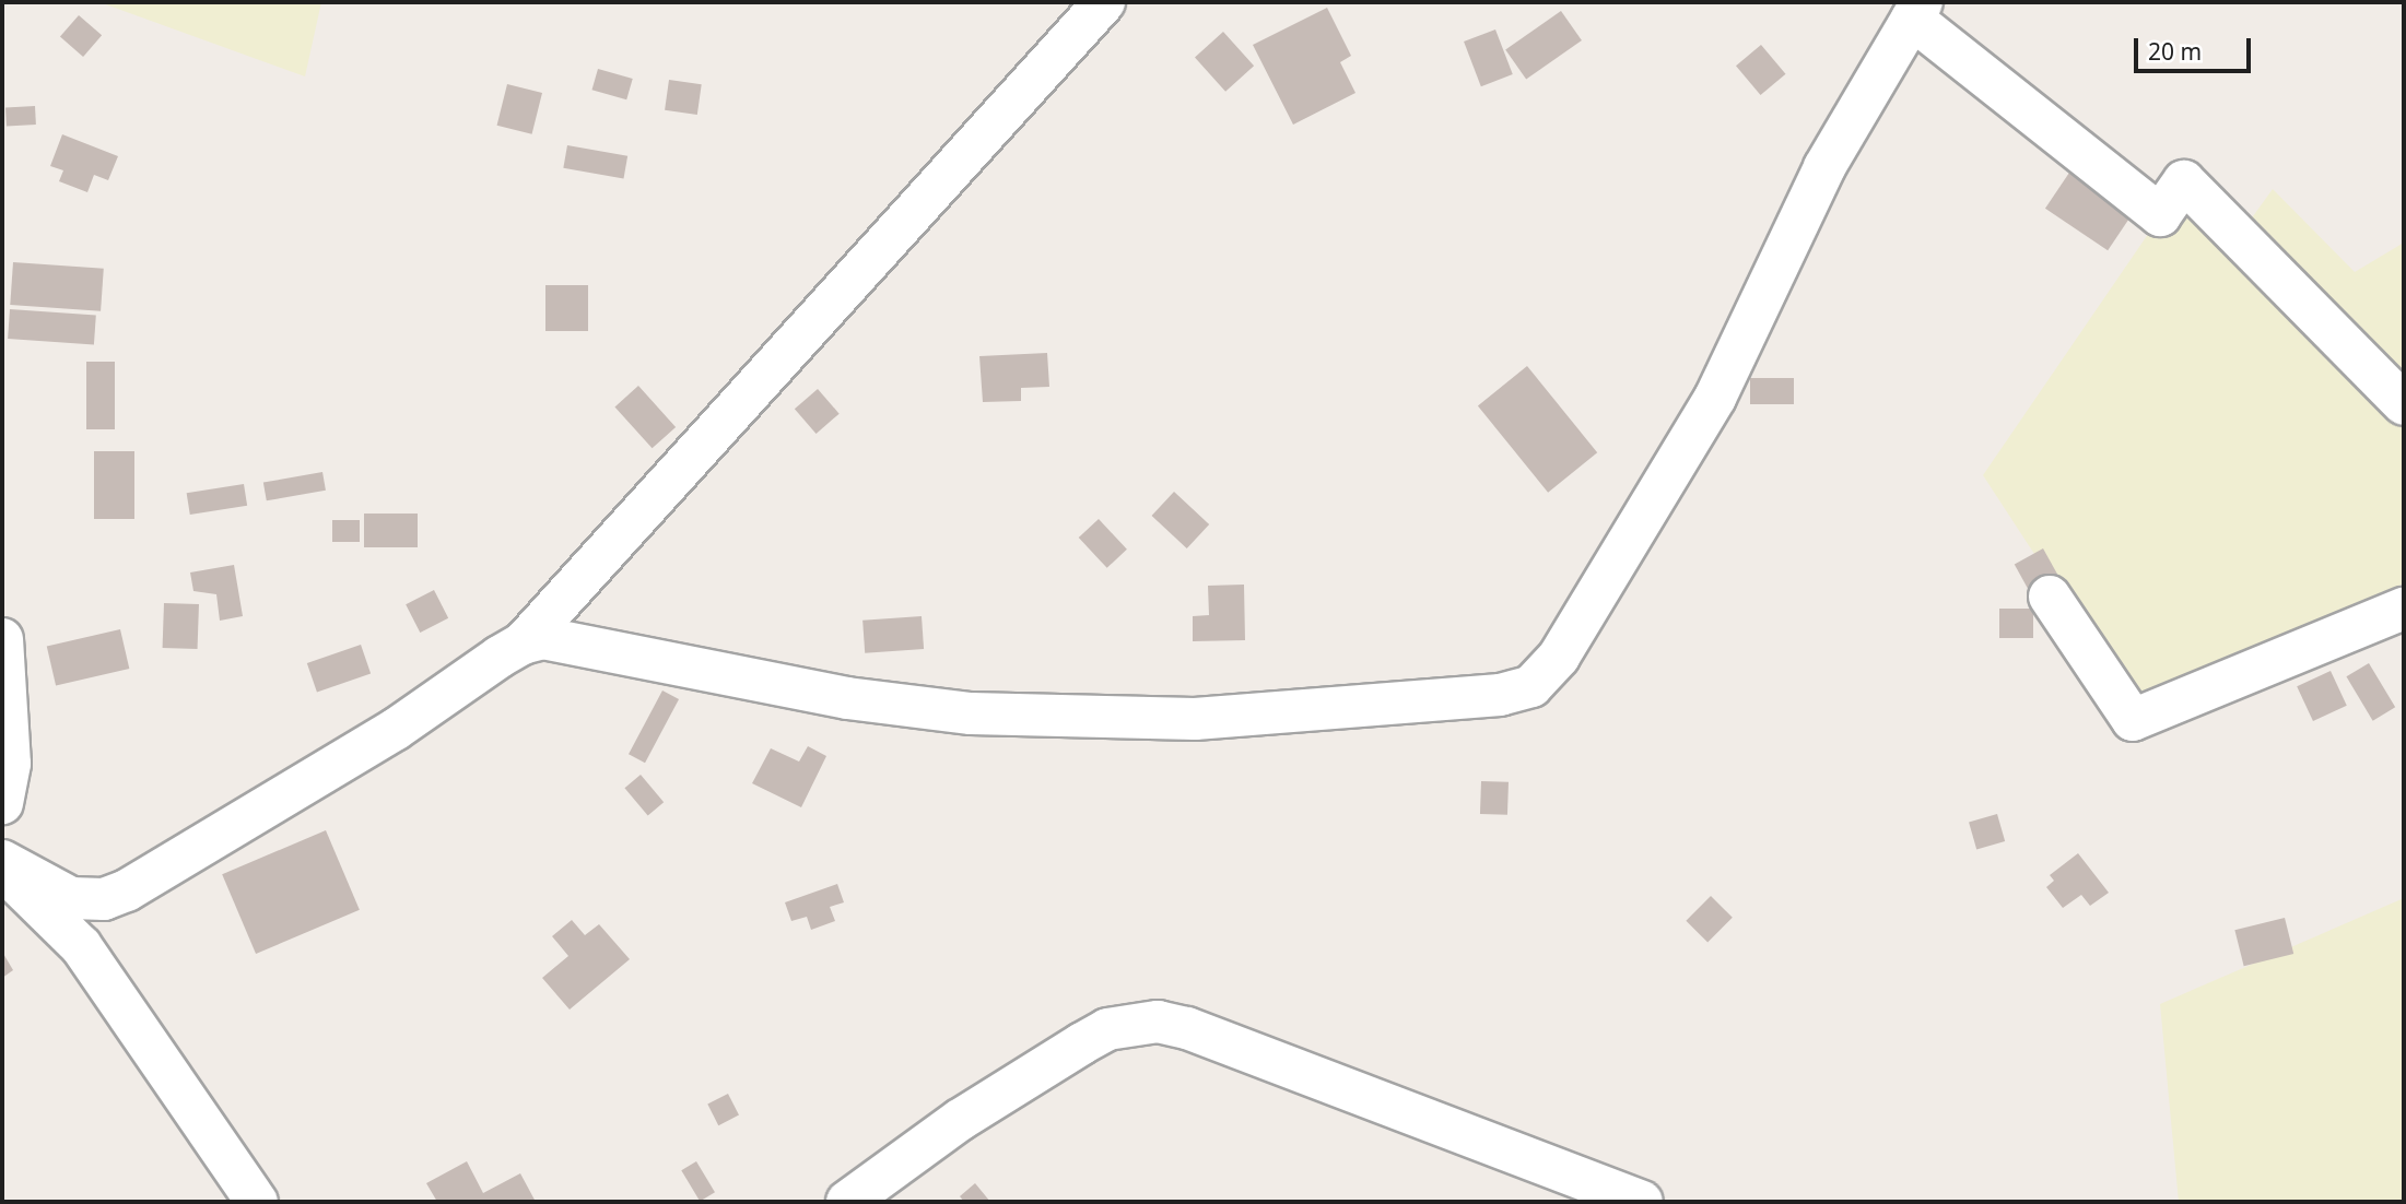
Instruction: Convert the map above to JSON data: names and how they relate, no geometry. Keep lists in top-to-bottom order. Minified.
{"scale_bar":"20 m"}
